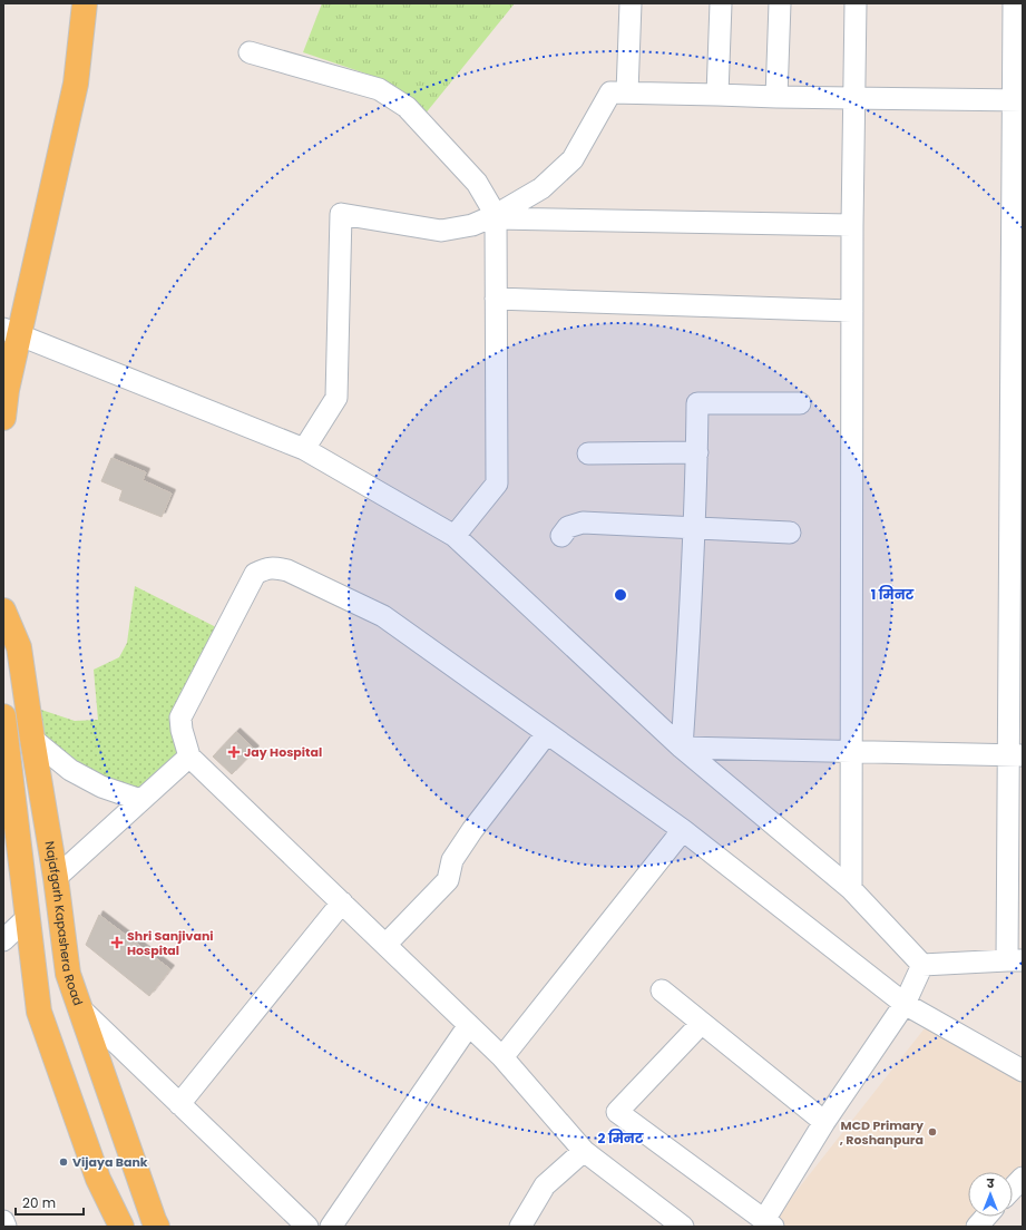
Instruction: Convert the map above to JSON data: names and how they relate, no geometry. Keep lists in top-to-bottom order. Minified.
{"streets":{"main road":["Najafgarh Kapashera Road"]},"places":{"health":["Jay Hospital","Shri Sanjivani Hospital"],"other":["MCD Primary , Roshanpura","Vijaya Bank"]},"scale_bar":"20 m","north":"top","rings":["1 मिनट","2 मिनट"]}
